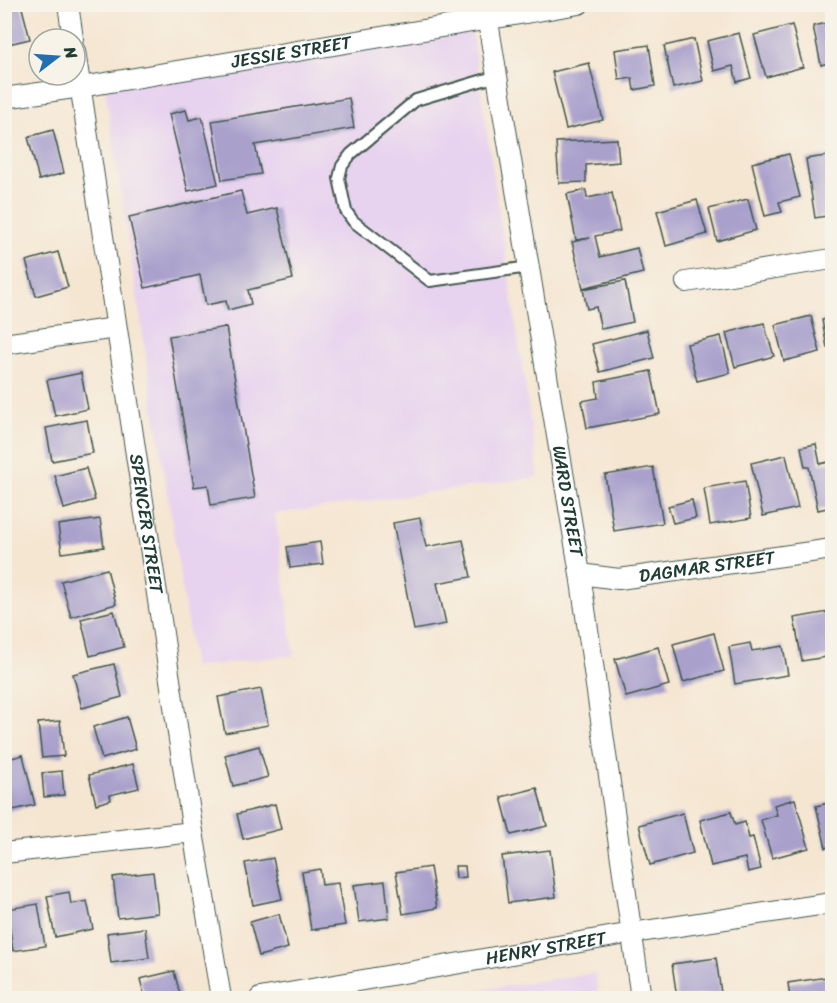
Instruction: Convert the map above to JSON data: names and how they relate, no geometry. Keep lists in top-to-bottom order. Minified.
{"streets":{"street":["JESSIE STREET","WARD STREET","SPENCER STREET","DAGMAR STREET","HENRY STREET"]},"crossings":[["JESSIE STREET","WARD STREET"],["JESSIE STREET","SPENCER STREET"],["WARD STREET","DAGMAR STREET"],["WARD STREET","HENRY STREET"]],"north":"right"}
